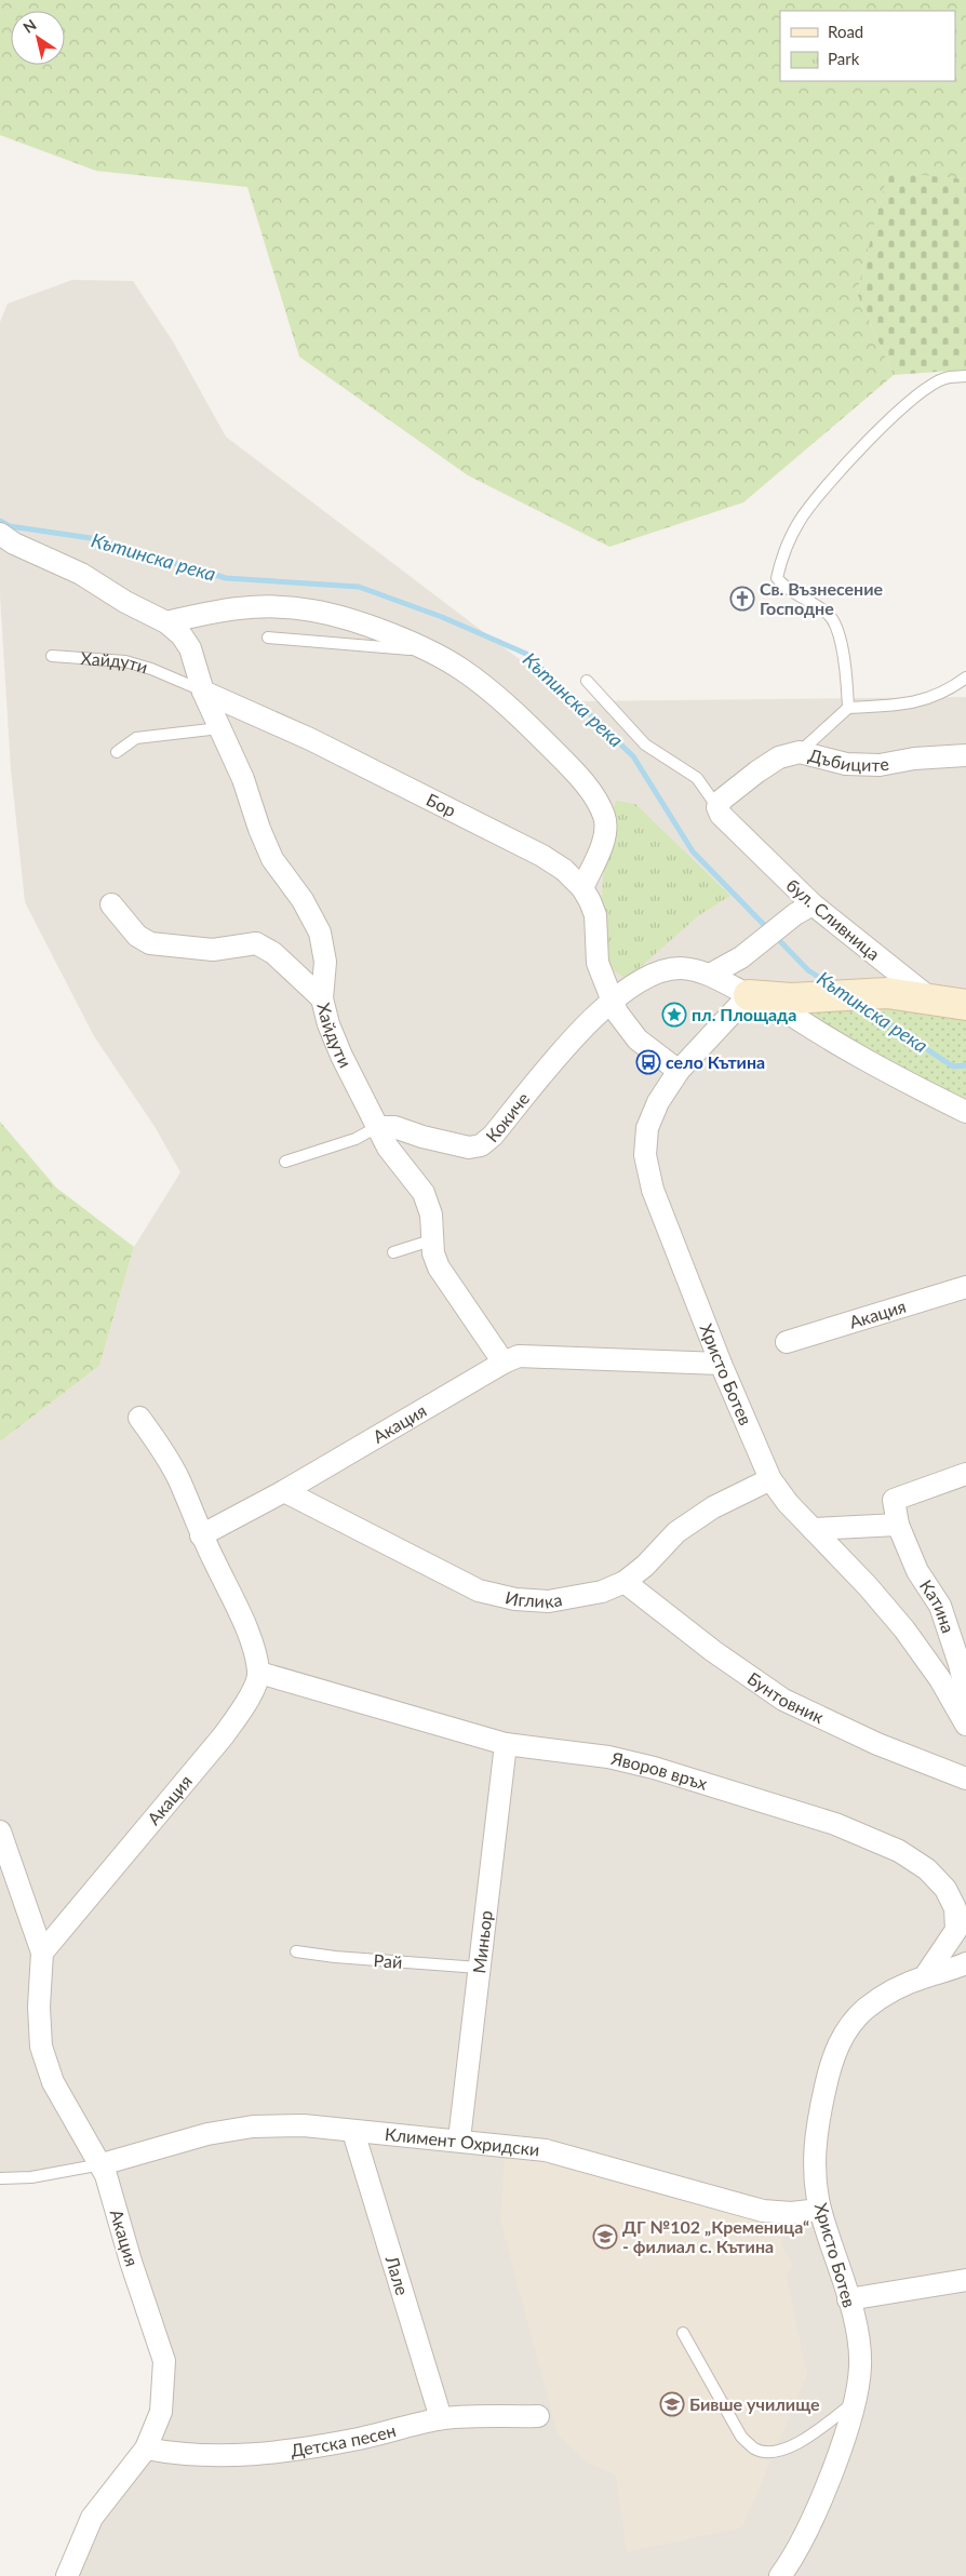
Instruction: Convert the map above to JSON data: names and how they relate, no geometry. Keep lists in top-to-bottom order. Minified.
{"streets":{"street":["Хайдути","Дъбиците","Бор","бул. Сливница","Кокиче","Акация","Христо Ботев","Иглика","Катина","Бунтовник","Яворов връх","Миньор","Климент Охридски","Лале","Детска песен"],"lane":["Рай"]},"crossings":[["Хайдути","Бор"],["Хайдути","Кокиче"],["Хайдути","Акация"],["Дъбиците","бул. Сливница"],["Бор","Кокиче"],["Бор","Христо Ботев"],["Кокиче","Христо Ботев"],["Акация","Христо Ботев"],["Акация","Иглика"],["Акация","Яворов връх"],["Акация","Климент Охридски"],["Акация","Детска песен"],["Христо Ботев","Иглика"],["Христо Ботев","Яворов връх"],["Христо Ботев","Климент Охридски"],["Иглика","Бунтовник"],["Яворов връх","Миньор"],["Миньор","Рай"],["Миньор","Климент Охридски"],["Климент Охридски","Лале"],["Лале","Детска песен"]],"water":["Кътинска река"],"places":{"church":["Св. Възнесение Господне"],"place":["пл. Площада"],"bus stop":["село Кътина"],"school or university":["ДГ №102 „Кременица“ - филиал с. Кътина","Бивше училище"]},"legend":["Road","Park"],"north":"top left"}
